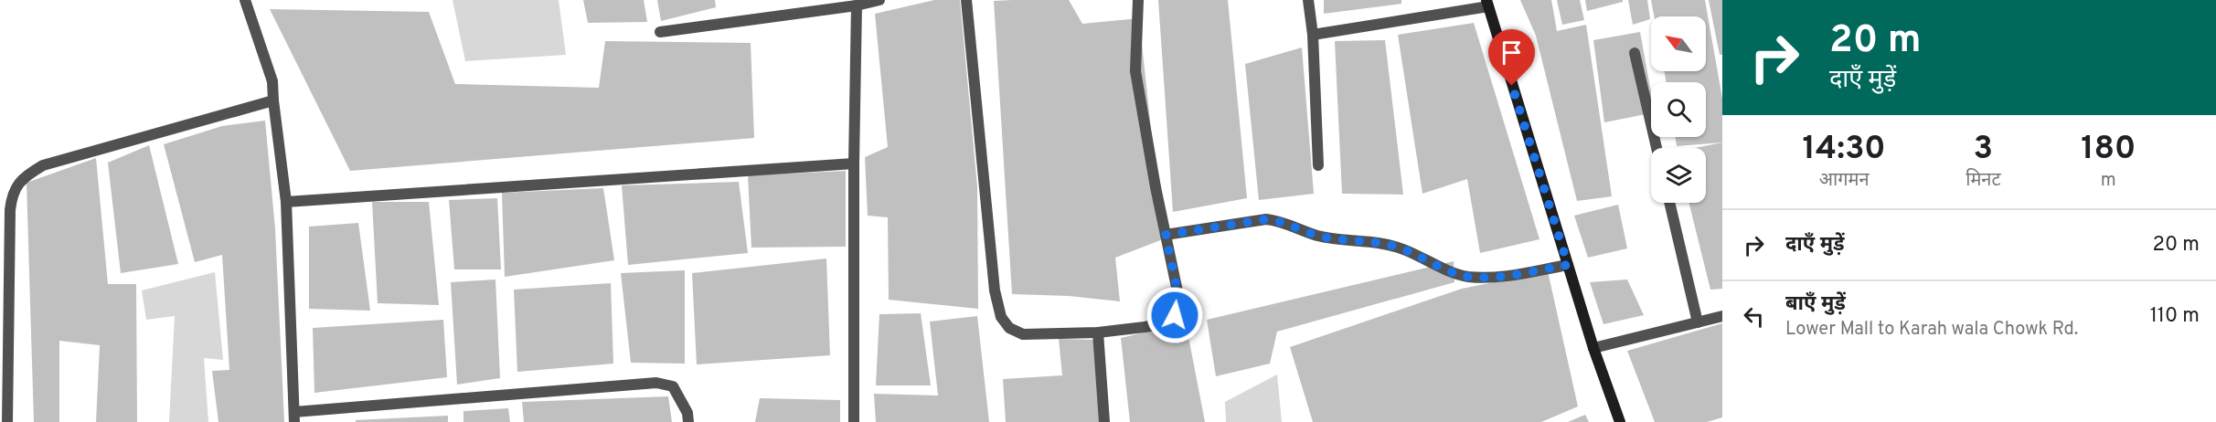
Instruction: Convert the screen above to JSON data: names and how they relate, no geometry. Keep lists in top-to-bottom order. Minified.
{"north":"top left","page":{"turn":["20 m","दाएँ मुड़ें"],"eta":["14:30","आगमन","3","मिनट","180","m"],"list":[{"name":"दाएँ मुड़ें","value":"20 m"},{"name":"बाएँ मुड़ें","note":"Lower Mall to Karah wala Chowk Rd.","value":"110 m"}]}}
